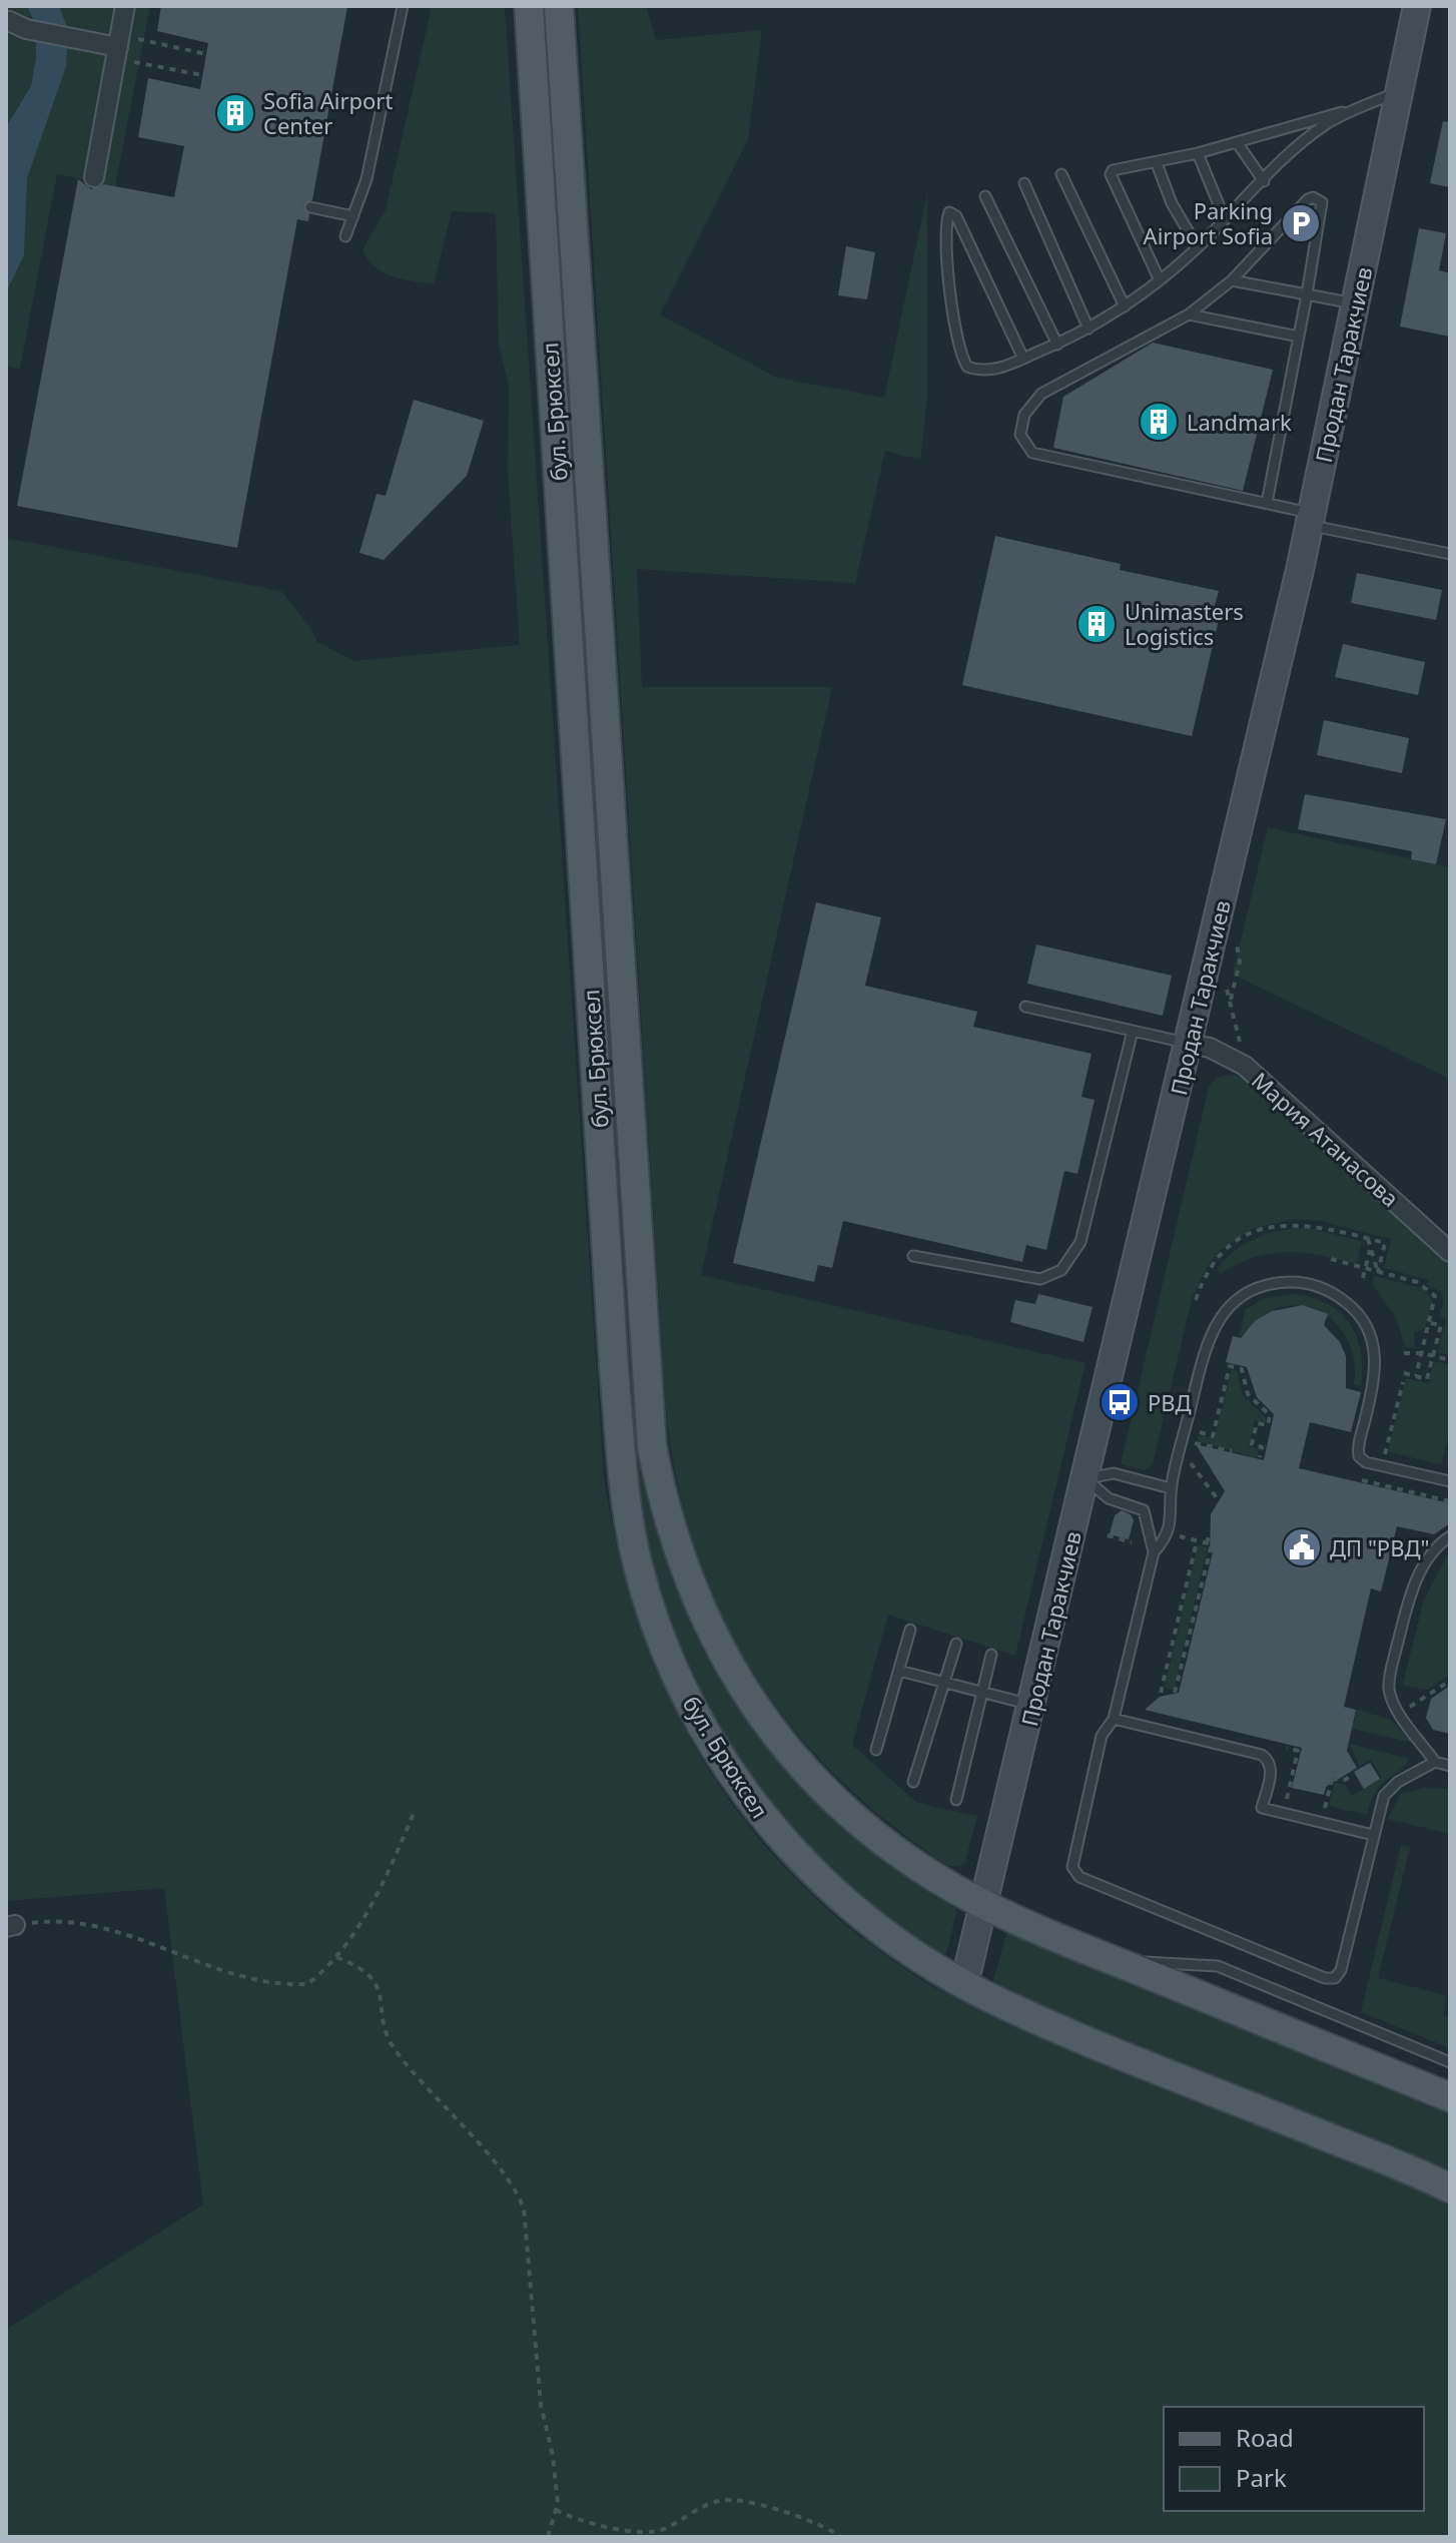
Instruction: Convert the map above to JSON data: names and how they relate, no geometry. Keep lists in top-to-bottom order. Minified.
{"streets":{"main road":["бул. Брюксел"],"street":["Продан Таракчиев","Мария Атанасова"]},"crossings":[["Продан Таракчиев","бул. Брюксел"],["Продан Таракчиев","Мария Атанасова"]],"places":{"building":["Sofia Airport Center","Landmark","Unimasters Logistics"],"parking":["Parking Airport Sofia"],"bus stop":["РВД"],"public building":["ДП \"РВД\""]},"legend":["Road","Park"]}
